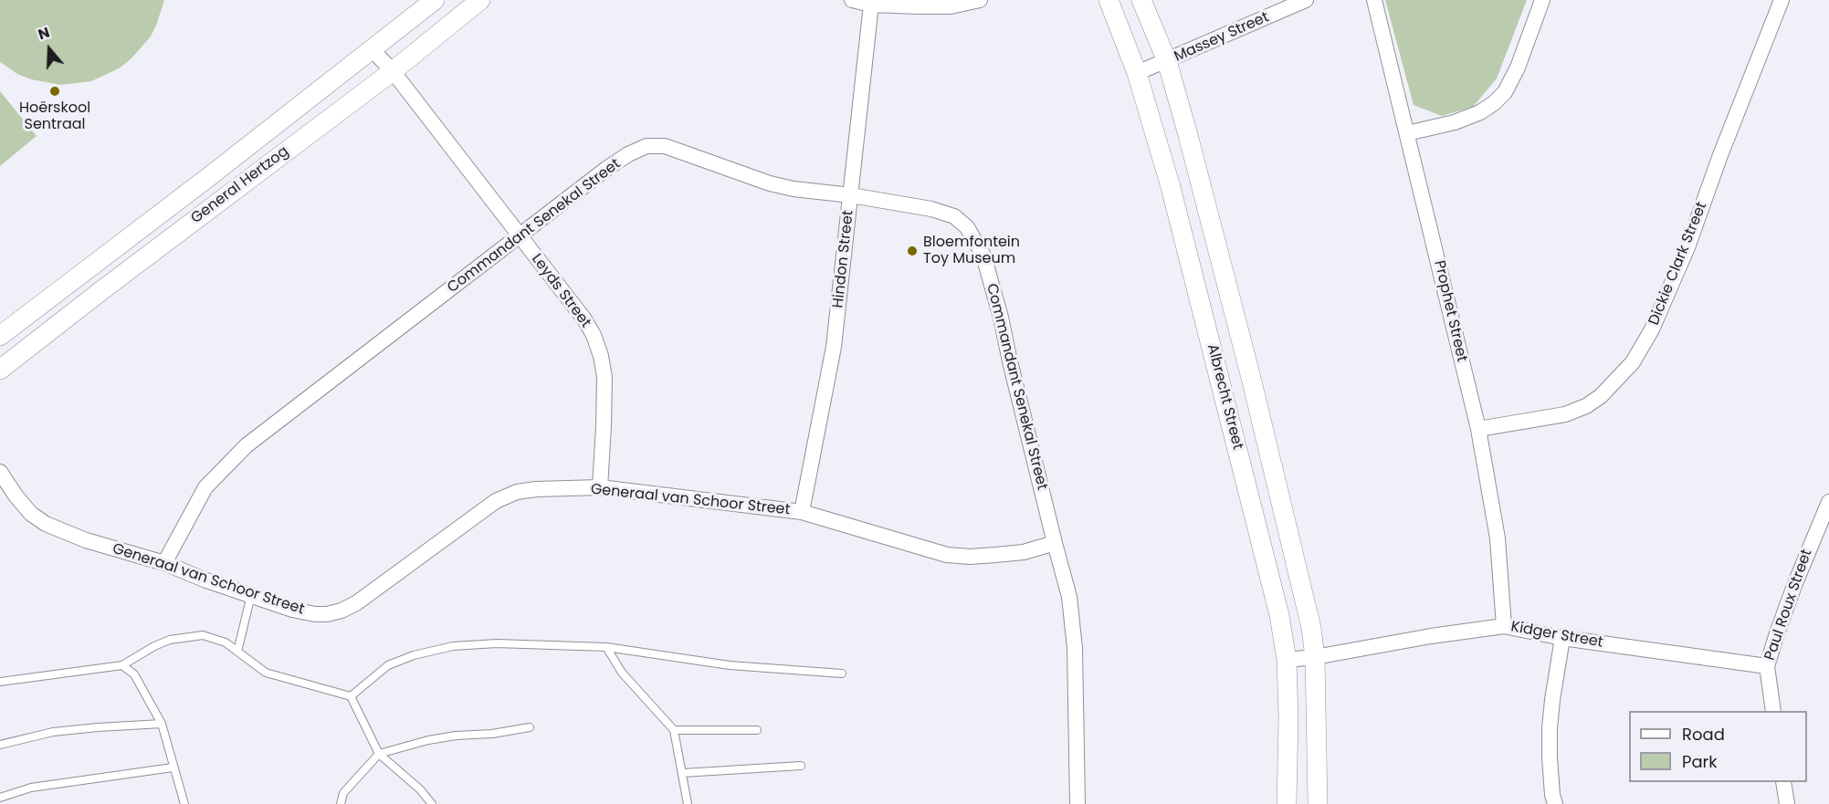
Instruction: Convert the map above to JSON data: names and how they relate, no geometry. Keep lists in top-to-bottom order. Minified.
{"streets":{"street":["Massey Street","General Hertzog","Commandant Senekal Street","Hindon Street","Dickie Clark Street","Leyds Street","Prophet Street","Albrecht Street","Generaal van Schoor Street","Paul Roux Street","Kidger Street"]},"crossings":[["Massey Street","Albrecht Street"],["General Hertzog","Leyds Street"],["Commandant Senekal Street","Hindon Street"],["Commandant Senekal Street","Leyds Street"],["Commandant Senekal Street","Generaal van Schoor Street"],["Hindon Street","Generaal van Schoor Street"],["Dickie Clark Street","Prophet Street"],["Leyds Street","Generaal van Schoor Street"],["Prophet Street","Kidger Street"],["Albrecht Street","Kidger Street"],["Paul Roux Street","Kidger Street"]],"places":["Hoërskool Sentraal","Bloemfontein Toy Museum"],"legend":["Road","Park"],"north":"top"}
